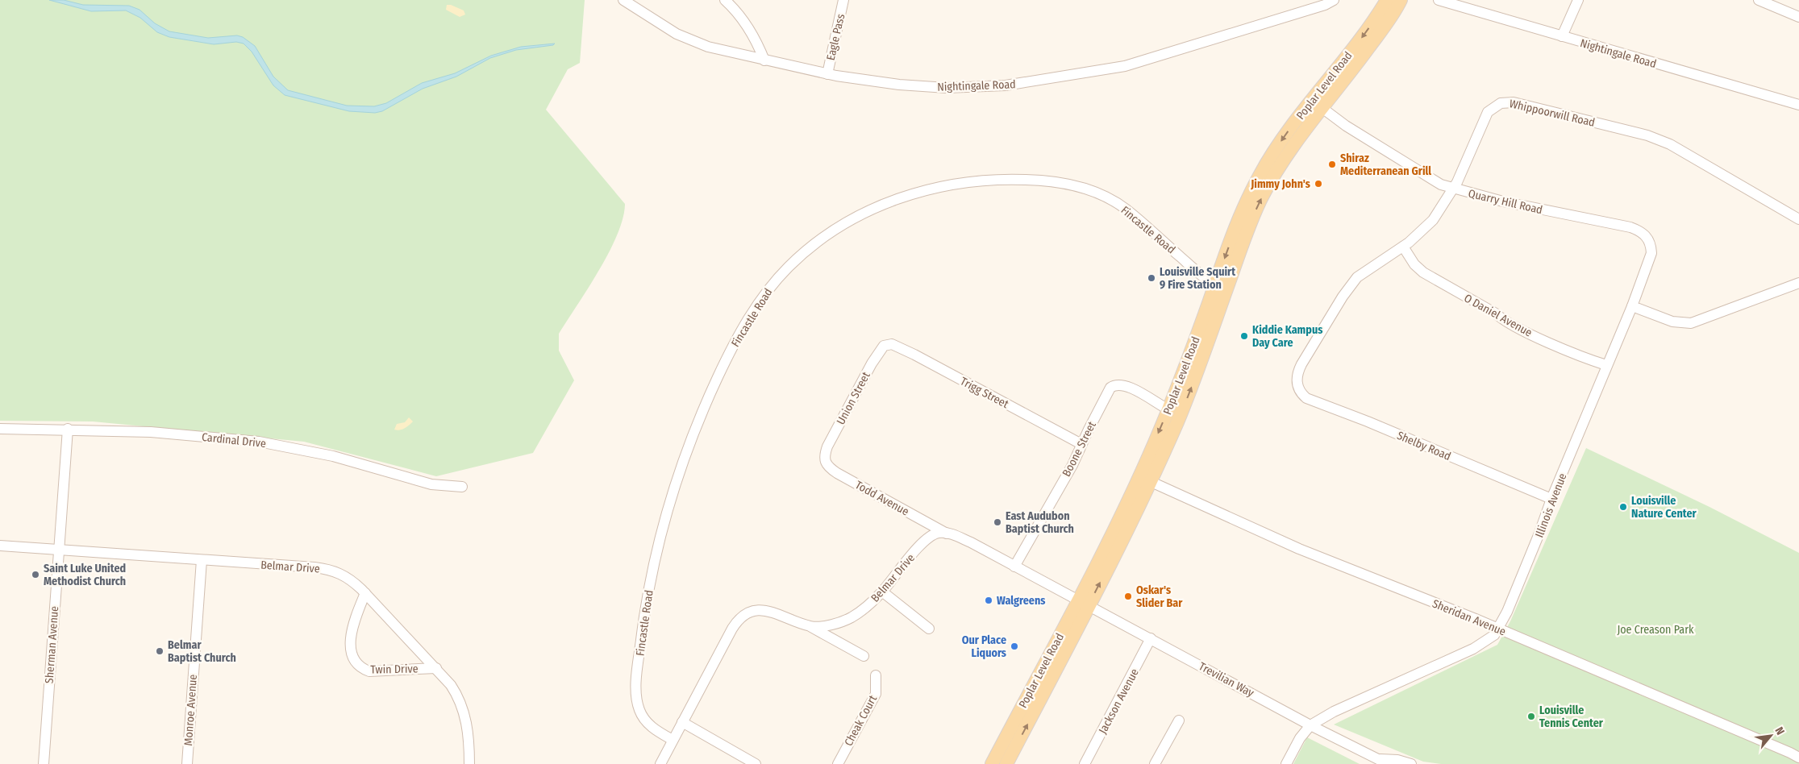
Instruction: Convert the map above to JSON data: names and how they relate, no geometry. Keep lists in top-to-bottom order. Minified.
{"streets":{"main road":["Poplar Level Road"],"street":["Eagle Pass","Nightingale Road","Whippoorwill Road","Quarry Hill Road","Fincastle Road","O Daniel Avenue","Trigg Street","Union Street","Cardinal Drive","Shelby Road","Boone Street","Todd Avenue","Illinois Avenue","Belmar Drive","Sheridan Avenue","Sherman Avenue","Twin Drive","Trevilian Way","Jackson Avenue","Monroe Avenue","Cheak Court"]},"crossings":[["Eagle Pass","Nightingale Road"],["Poplar Level Road","Quarry Hill Road"],["Poplar Level Road","Fincastle Road"],["Poplar Level Road","Boone Street"],["Poplar Level Road","Sheridan Avenue"],["Poplar Level Road","Trevilian Way"],["Whippoorwill Road","Quarry Hill Road"],["Whippoorwill Road","O Daniel Avenue"],["Whippoorwill Road","Shelby Road"],["Quarry Hill Road","Illinois Avenue"],["Fincastle Road","Belmar Drive"],["O Daniel Avenue","Illinois Avenue"],["Trigg Street","Union Street"],["Trigg Street","Boone Street"],["Union Street","Todd Avenue"],["Cardinal Drive","Sherman Avenue"],["Shelby Road","Illinois Avenue"],["Todd Avenue","Belmar Drive"],["Illinois Avenue","Sheridan Avenue"],["Illinois Avenue","Trevilian Way"],["Belmar Drive","Sherman Avenue"],["Belmar Drive","Twin Drive"],["Belmar Drive","Monroe Avenue"],["Trevilian Way","Jackson Avenue"]],"parks":["Joe Creason Park"],"places":["Shiraz Mediterranean Grill","Jimmy John's","Louisville Squirt 9 Fire Station","Kiddie Kampus Day Care","Louisville Nature Center","East Audubon Baptist Church","Saint Luke United Methodist Church","Oskar's Slider Bar","Walgreens","Our Place Liquors","Belmar Baptist Church","Louisville Tennis Center"],"north":"top right"}
